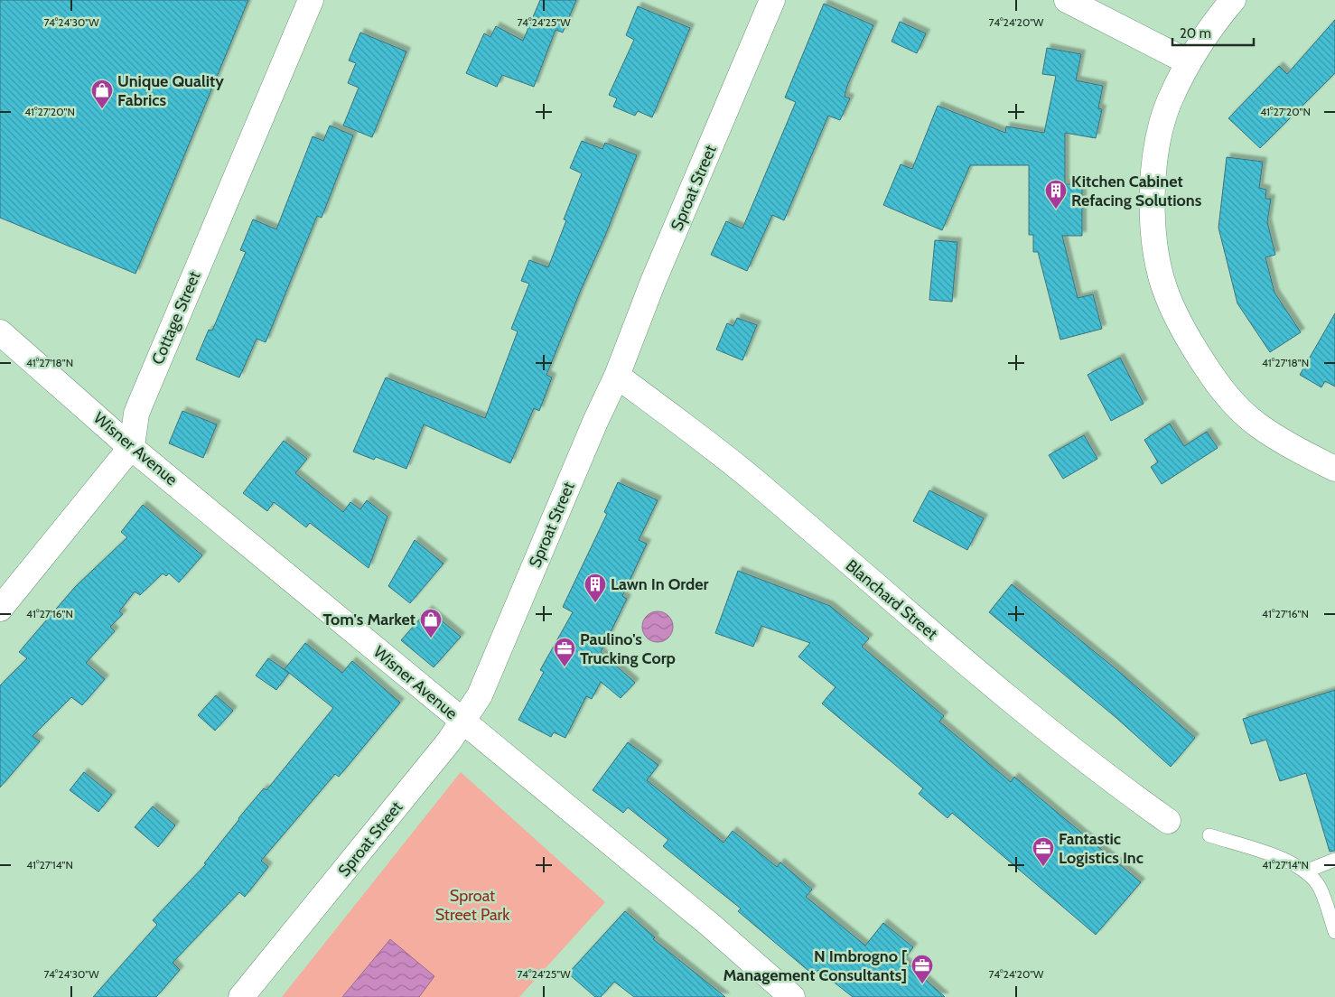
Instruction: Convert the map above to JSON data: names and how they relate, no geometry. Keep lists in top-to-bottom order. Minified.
{"streets":{"street":["Sproat Street","Cottage Street","Wisner Avenue","Blanchard Street"]},"crossings":[["Sproat Street","Wisner Avenue"],["Sproat Street","Blanchard Street"],["Cottage Street","Wisner Avenue"]],"parks":["Sproat Street Park"],"places":{"shop":["Unique Quality Fabrics","Tom's Market"],"building":["Kitchen Cabinet Refacing Solutions","Lawn In Order"],"office":["Paulino's Trucking Corp","Fantastic Logistics Inc","N Imbrogno [ Management Consultants]"]},"scale_bar":"20 m","coordinates":["74°24'30\"W","74°24'25\"W","74°24'20\"W","41°27'20\"N","41°27'18\"N","41°27'16\"N","41°27'14\"N"]}
